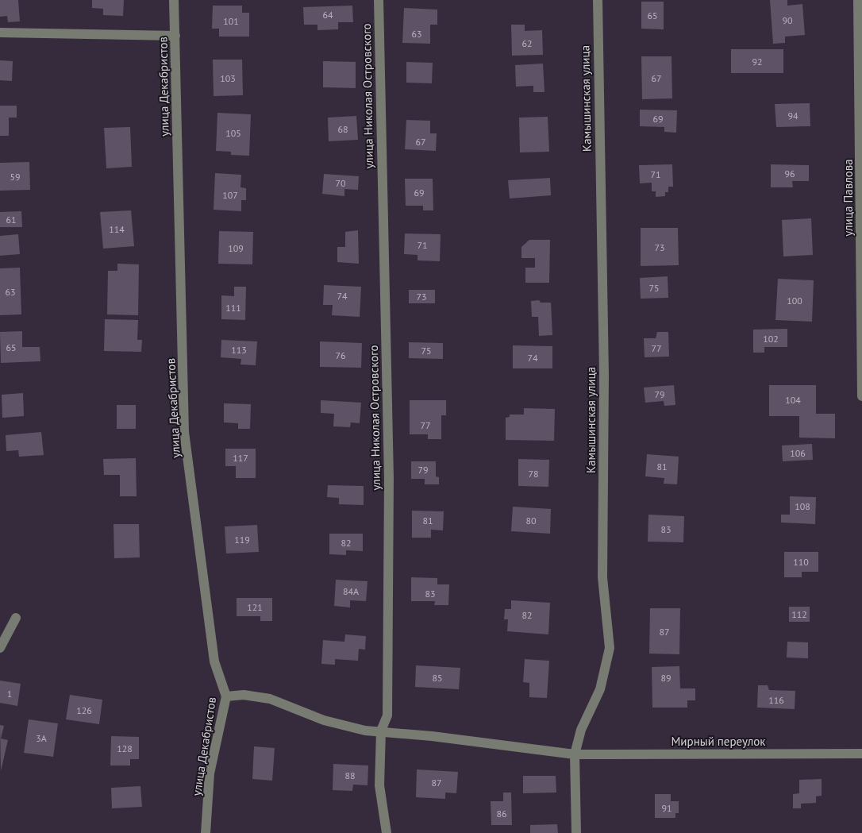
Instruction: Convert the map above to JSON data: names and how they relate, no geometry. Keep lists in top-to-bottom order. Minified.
{"streets":{"street":["улица Декабристов","улица Николая Островского","Камышинская улица","улица Павлова","Мирный переулок"]},"crossings":[["улица Декабристов","Мирный переулок"],["улица Николая Островского","Мирный переулок"],["Камышинская улица","Мирный переулок"]],"house_numbers":["64","65","90","101","63","62","92","103","67","94","69","68","105","67","96","71","59","70","69","107","61","114","71","73","109","75","63","74","73","100","111","102","65","77","113","75","76","74","79","104","77","106","117","81","79","78","108","81","80","83","119","82","110","84А","83","121","112","82","87","85","89","1","116","126","3А","128","88","87","91","86"]}
